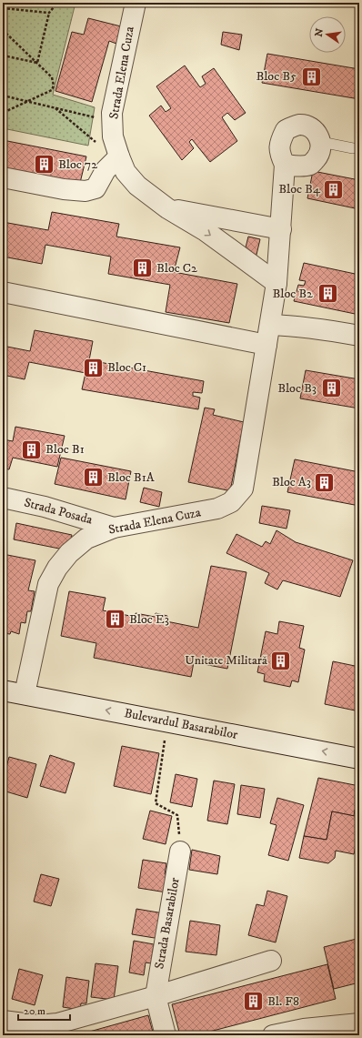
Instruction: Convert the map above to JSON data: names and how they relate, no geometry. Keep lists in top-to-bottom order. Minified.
{"streets":{"street":["Strada Elena Cuza","Strada Posada","Bulevardul Basarabilor","Strada Basarabilor"]},"crossings":[["Strada Elena Cuza","Strada Posada"],["Strada Elena Cuza","Bulevardul Basarabilor"]],"one_way":["Bulevardul Basarabilor"],"places":{"building":["Bloc B5","Bloc 72","Bloc B4","Bloc C2","Bloc B2","Bloc C1","Bloc B3","Bloc B1","Bloc B1A","Bloc A3","Bloc E3","Unitate Militară","Bl. F8"]},"scale_bar":"20 m","north":"left"}
